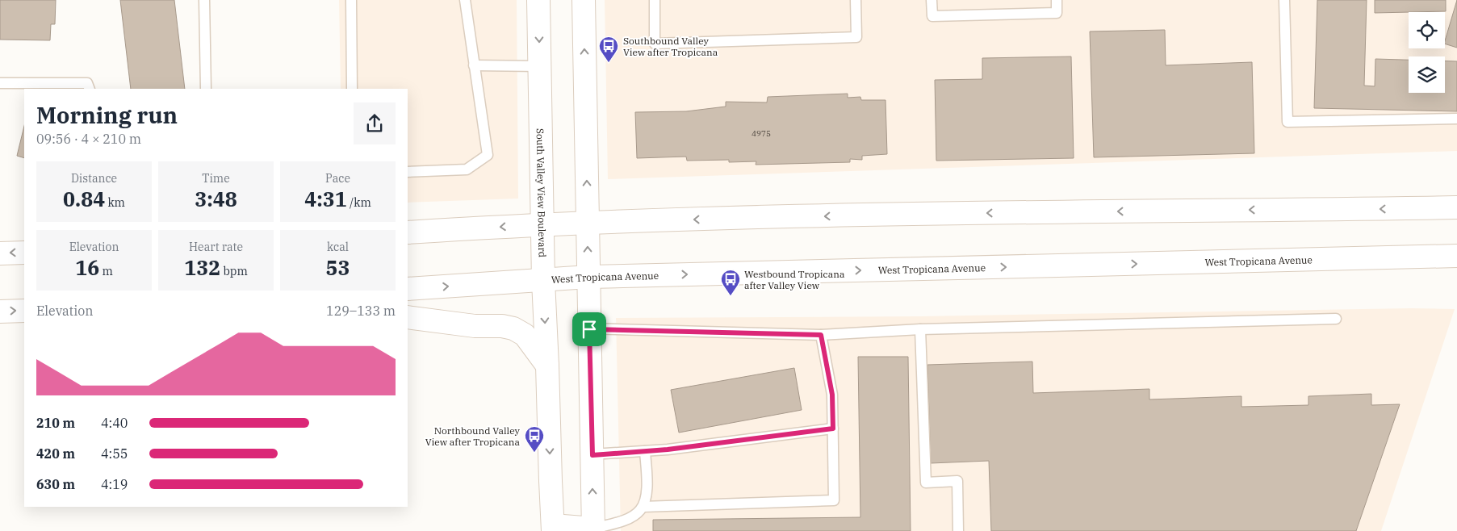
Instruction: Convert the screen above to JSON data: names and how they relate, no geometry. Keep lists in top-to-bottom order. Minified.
{"streets":{"main road":["South Valley View Boulevard","West Tropicana Avenue"]},"crossings":[["South Valley View Boulevard","West Tropicana Avenue"]],"places":{"bus stop":["Southbound Valley View after Tropicana","Westbound Tropicana after Valley View","Northbound Valley View after Tropicana"]},"house_numbers":["4975"],"page":{"heading":["Morning run","09:56 · 4 × 210 m"],"stats":[["Distance","0.84 km"],["Time","3:48"],["Pace","4:31 /km"],["Elevation","16 m"],["Heart rate","132 bpm"],["kcal","53"]],"chart":["Elevation","129–133 m"],"list":[{"name":"210 m","note":"4:40"},{"name":"420 m","note":"4:55"},{"name":"630 m","note":"4:19"}]}}
